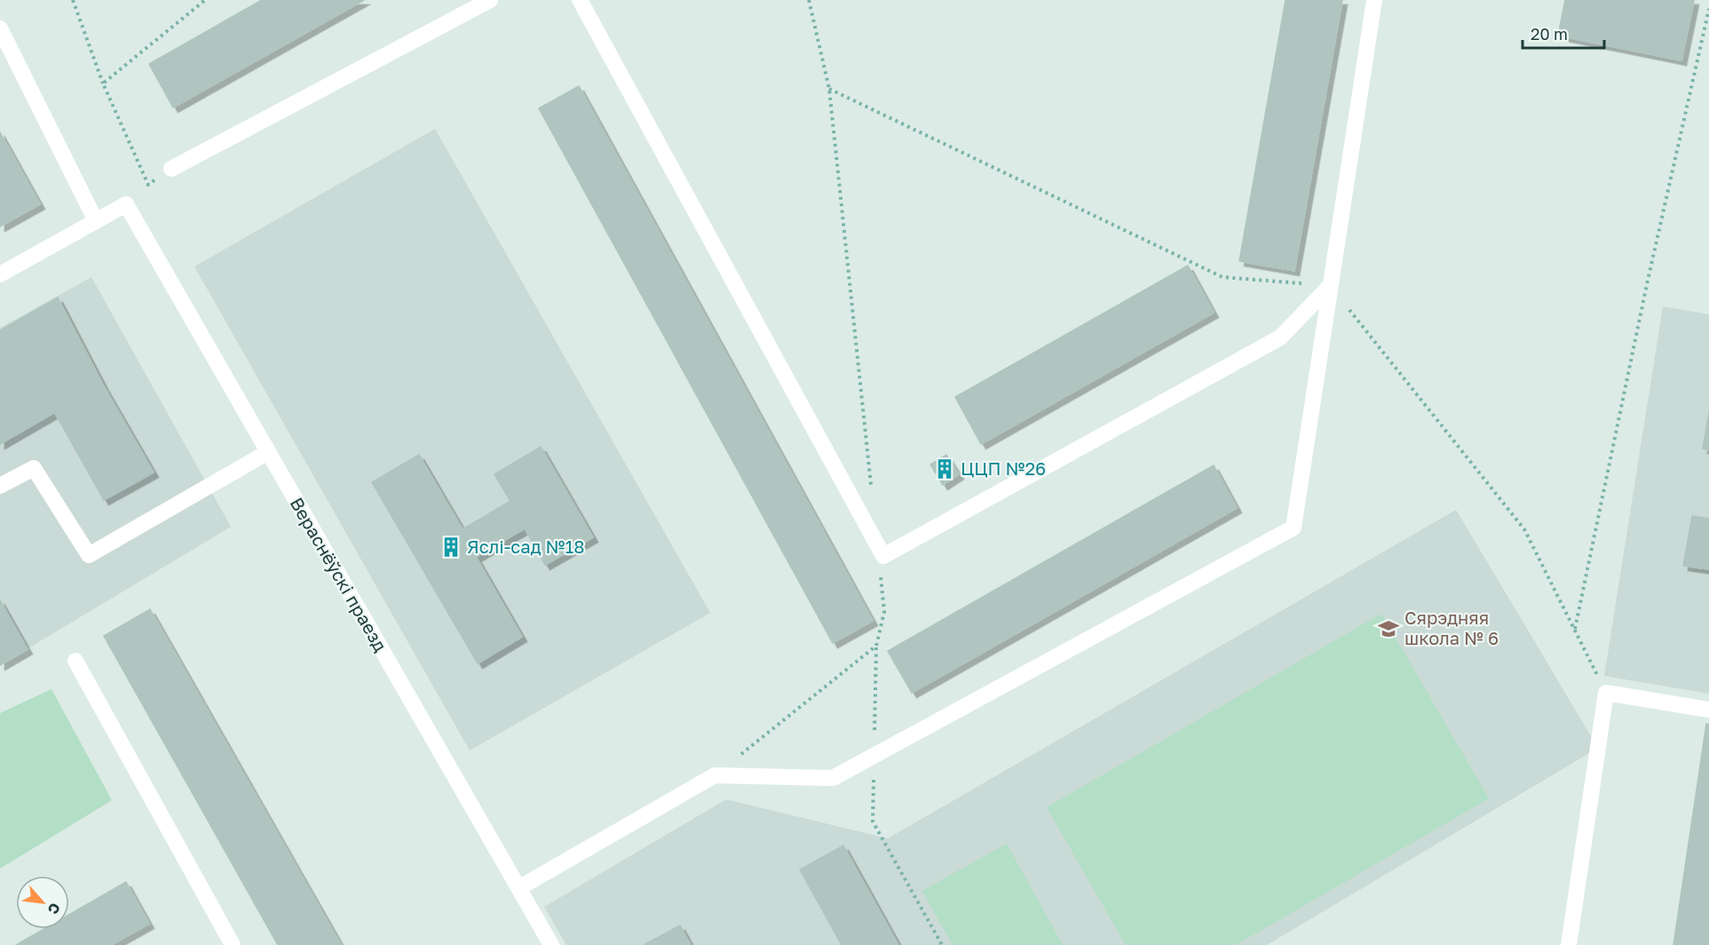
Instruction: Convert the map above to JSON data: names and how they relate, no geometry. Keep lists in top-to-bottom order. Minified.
{"streets":{"street":["Вераснёўскі праезд"]},"places":{"building":["ЦЦП №26","Яслі-сад №18"],"school or university":["Сярэдняя школа № 6"]},"scale_bar":"20 m","north":"bottom right"}
